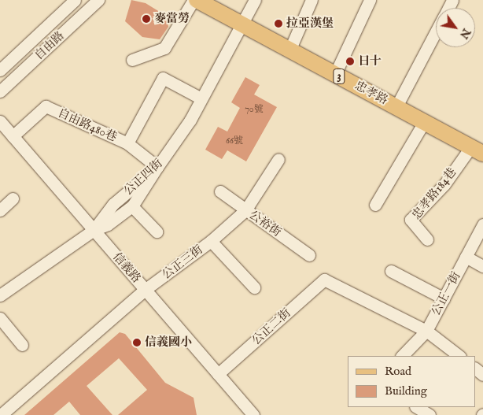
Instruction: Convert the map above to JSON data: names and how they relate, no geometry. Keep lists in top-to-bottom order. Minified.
{"streets":{"main road":["3","忠孝路"],"street":["自由路","自由路480巷","公正四街","忠孝路184巷","公裕街","公正三街","信義路","公正一街","公正二街"]},"crossings":[["忠孝路","公正四街"],["忠孝路","忠孝路184巷"],["自由路480巷","信義路"],["公正四街","信義路"],["公裕街","公正三街"],["公正三街","信義路"],["信義路","公正二街"],["公正一街","公正二街"]],"places":["麥當勞","拉亞漢堡","日十","信義國小"],"house_numbers":["70號","66號"],"legend":["Road","Building"],"north":"bottom right"}
